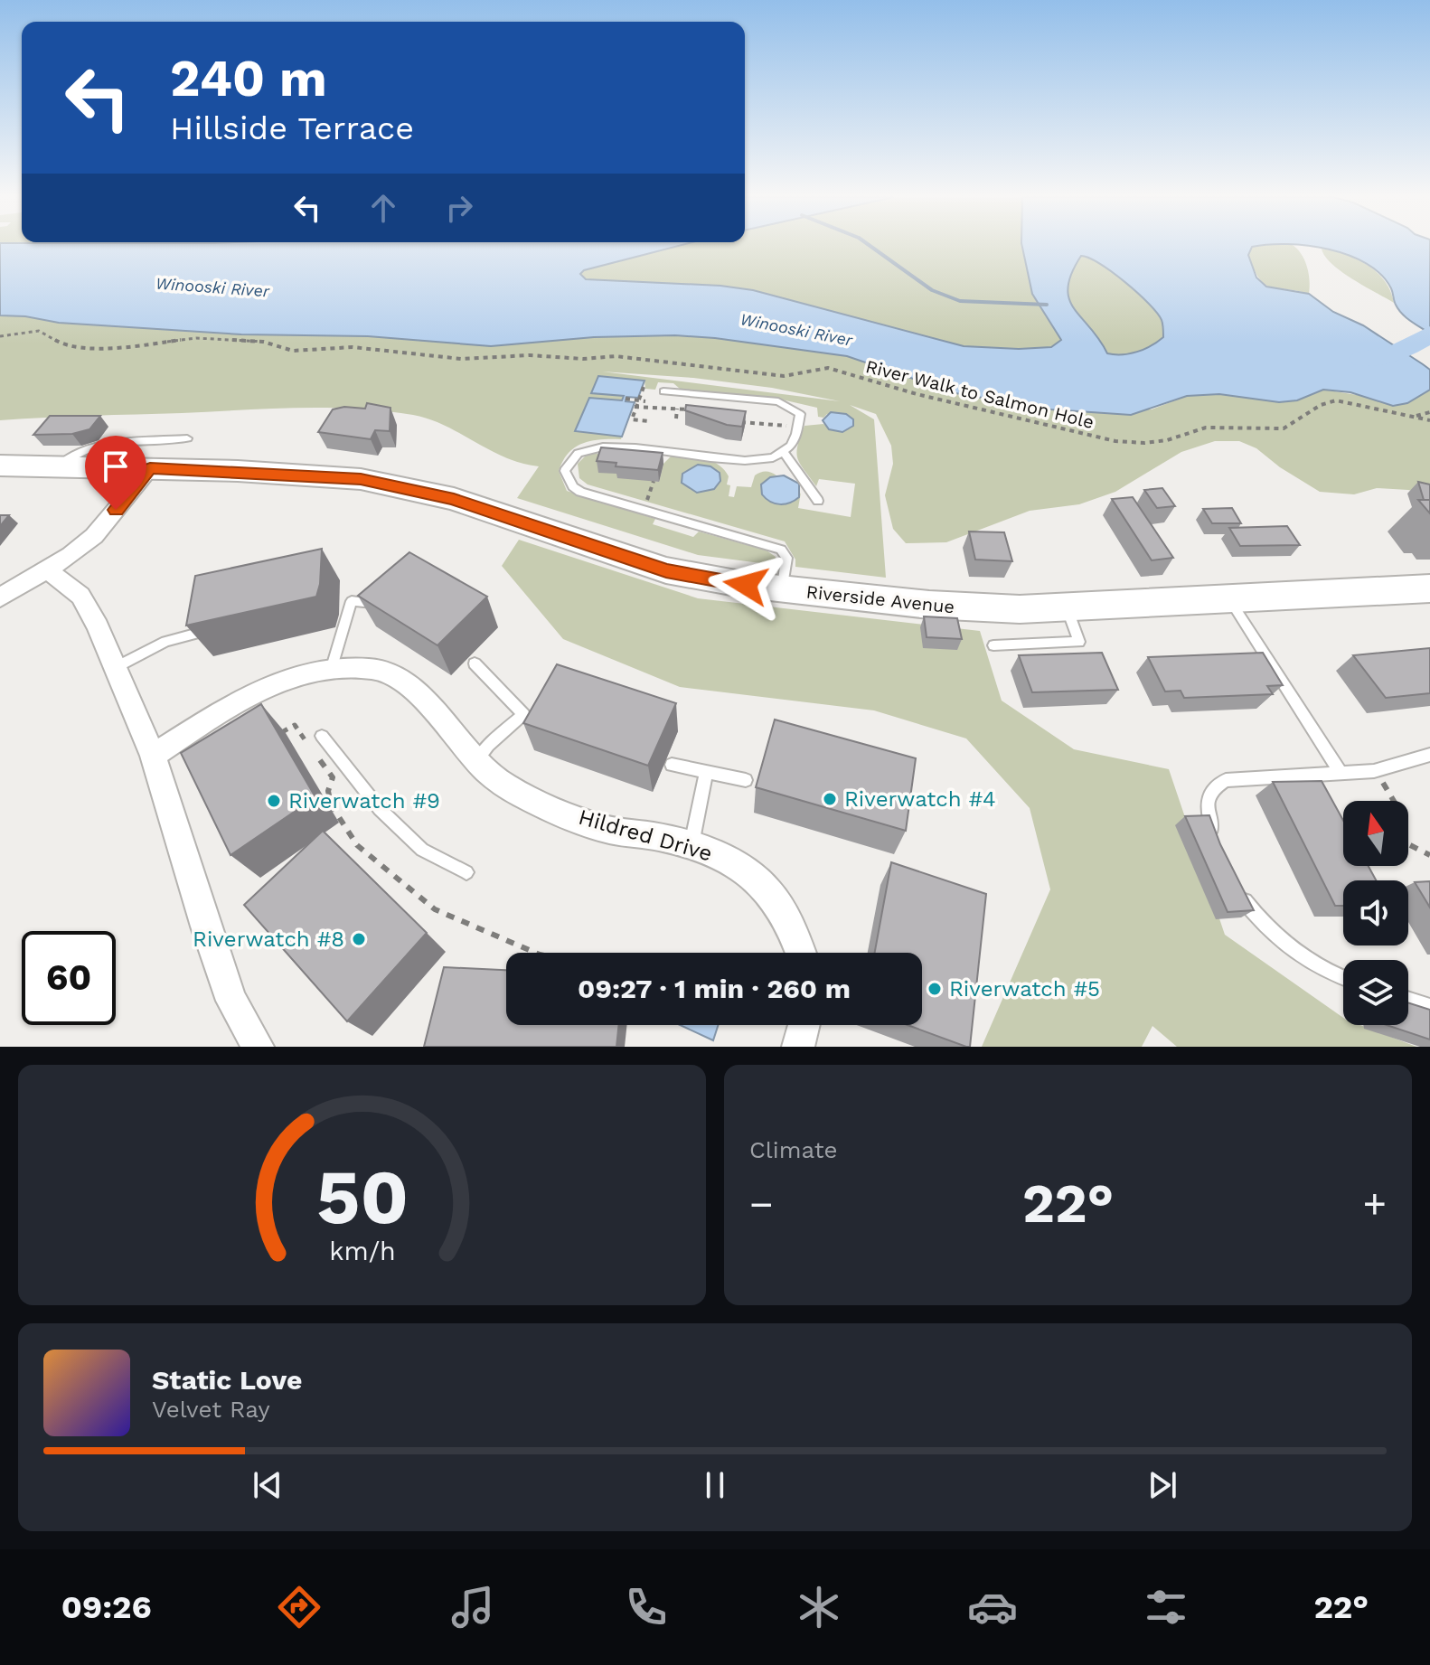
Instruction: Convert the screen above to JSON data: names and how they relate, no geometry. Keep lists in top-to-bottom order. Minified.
{"streets":{"main road":["Riverside Avenue"],"street":["Hildred Drive"],"path":["River Walk to Salmon Hole"]},"water":["Winooski River"],"places":["Riverwatch #4","Riverwatch #9","Riverwatch #8","Riverwatch #5"],"north":"top","page":{"turn":["240 m","Hillside Terrace"],"limit":"60","trip":"09:27 · 1 min · 260 m","tile":"Climate","heat":["−","22°","+"],"song":["Static Love","Velvet Ray"],"tabs":["09:26","22°"],"gauge":["50","km/h"]}}
